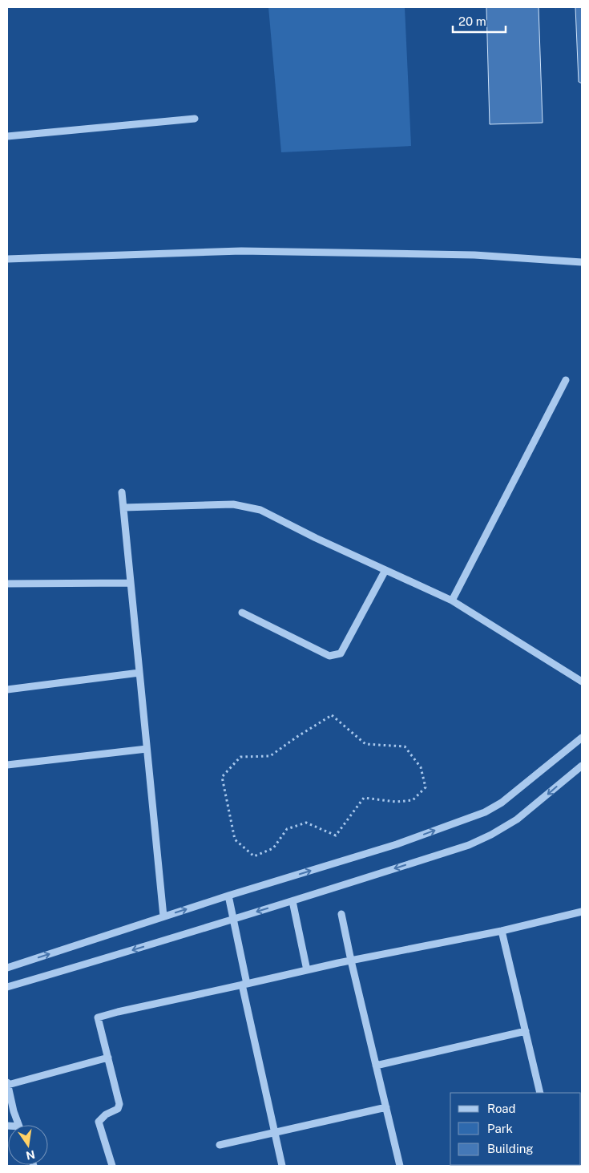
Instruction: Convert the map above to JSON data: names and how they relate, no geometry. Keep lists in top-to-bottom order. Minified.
{"legend":["Road","Park","Building"],"scale_bar":"20 m","north":"bottom"}
